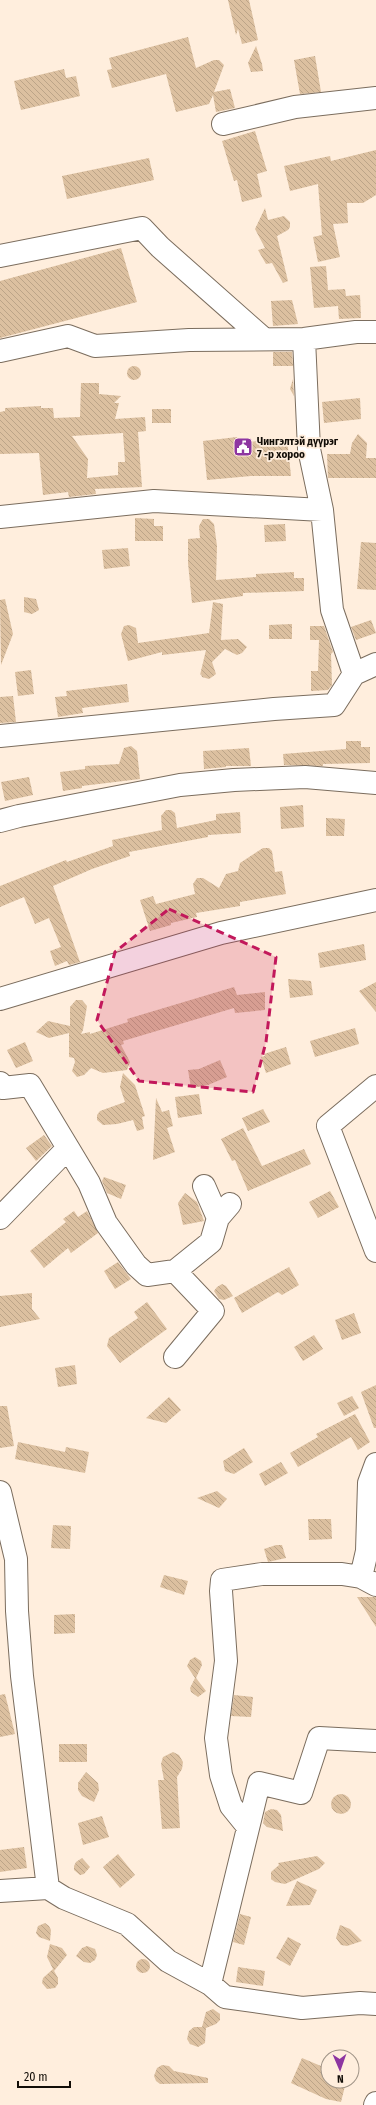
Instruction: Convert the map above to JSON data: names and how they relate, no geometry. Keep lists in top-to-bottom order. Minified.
{"places":{"public building":["Чингэлтэй дүүрэг 7 -р хороо"]},"scale_bar":"20 m","north":"bottom"}
